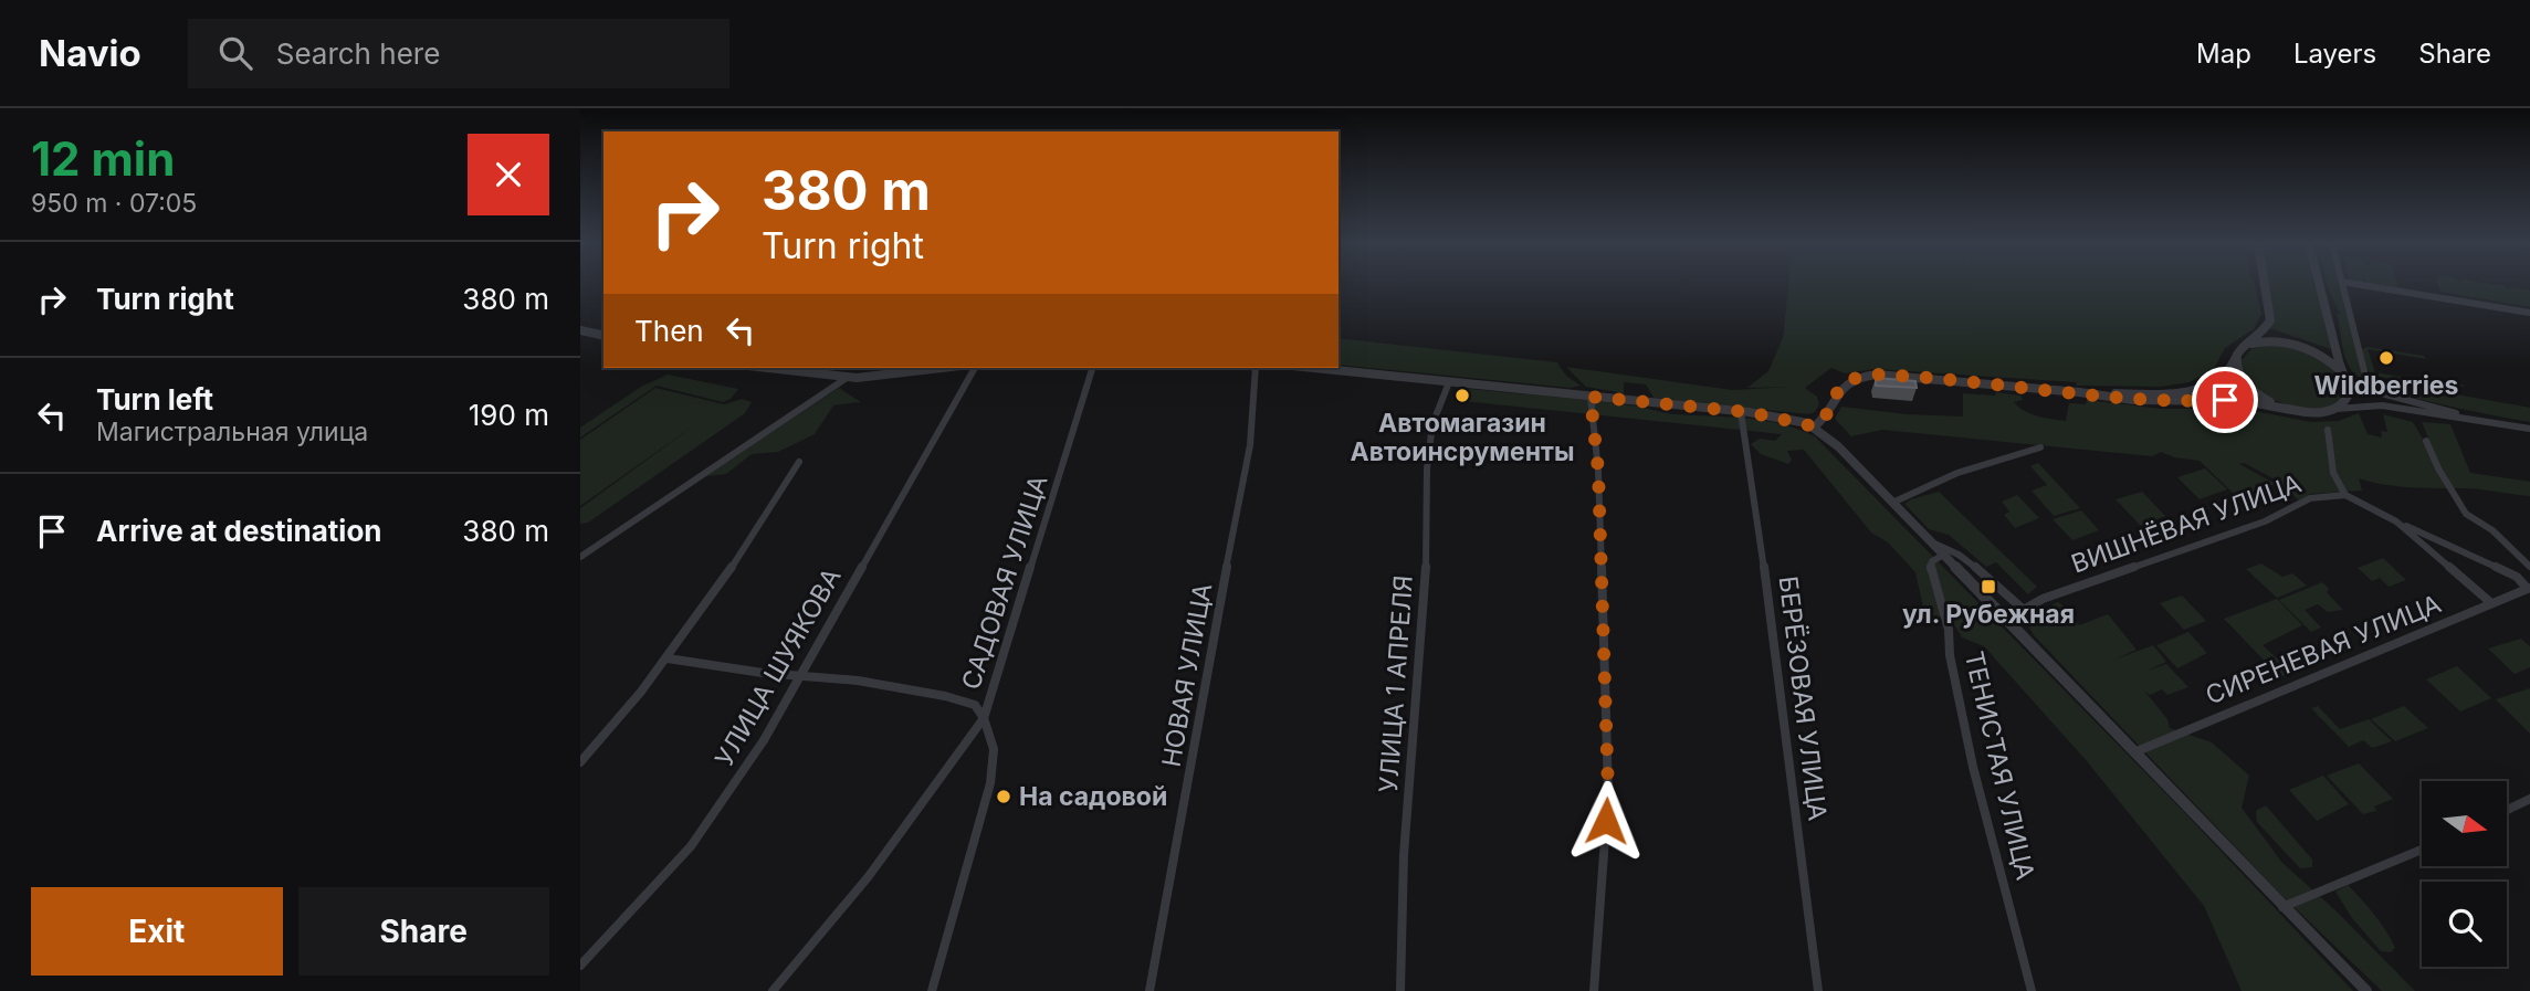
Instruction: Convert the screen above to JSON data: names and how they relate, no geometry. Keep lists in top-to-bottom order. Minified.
{"streets":{"street":["ВИШНЁВАЯ УЛИЦА","САДОВАЯ УЛИЦА","СИРЕНЕВАЯ УЛИЦА","УЛИЦА ШУЯКОВА","НОВАЯ УЛИЦА","УЛИЦА 1 АПРЕЛЯ","БЕРЁЗОВАЯ УЛИЦА","ТЕНИСТАЯ УЛИЦА"]},"places":{"other":["Wildberries","Автомагазин Автоинсрументы","На садовой"],"transit":["ул. Рубежная"]},"north":"right","page":{"header":"Navio","search":"Search here","nav":["Map","Layers","Share"],"heading":["12 min","950 m · 07:05"],"turn":["380 m","Turn right"],"list":[{"name":"Turn right","value":"380 m"},{"name":"Turn left","note":"Магистральная улица","value":"190 m"},{"name":"Arrive at destination","value":"380 m"}],"then":"Then","buttons":["Exit","Share"]}}
